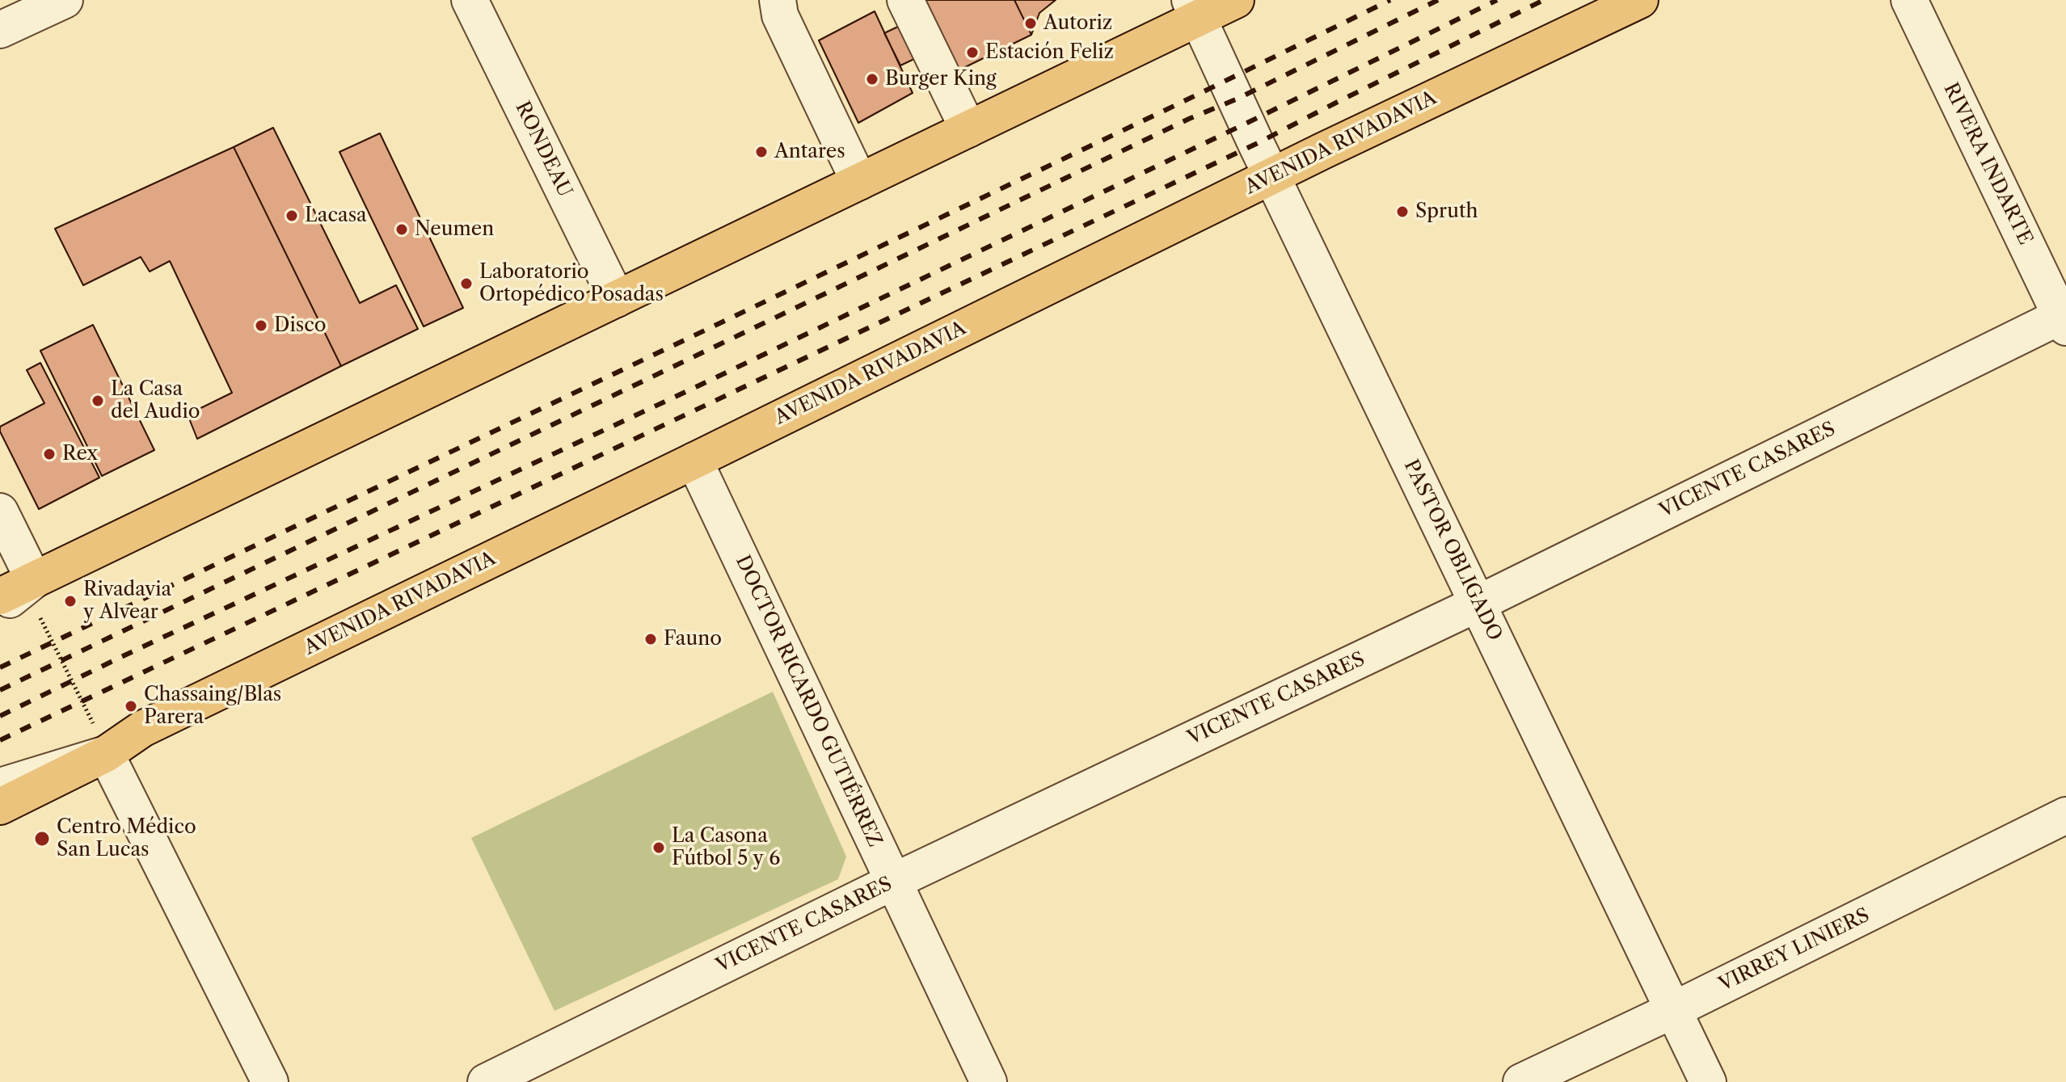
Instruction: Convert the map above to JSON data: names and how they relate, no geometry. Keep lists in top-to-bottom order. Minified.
{"streets":{"main road":["AVENIDA RIVADAVIA"],"street":["RONDEAU","RIVERA INDARTE","VICENTE CASARES","PASTOR OBLIGADO","DOCTOR RICARDO GUTIÉRREZ","VIRREY LINIERS"]},"crossings":[["AVENIDA RIVADAVIA","PASTOR OBLIGADO"],["AVENIDA RIVADAVIA","DOCTOR RICARDO GUTIÉRREZ"],["RIVERA INDARTE","VICENTE CASARES"],["VICENTE CASARES","PASTOR OBLIGADO"],["VICENTE CASARES","DOCTOR RICARDO GUTIÉRREZ"],["PASTOR OBLIGADO","VIRREY LINIERS"]],"places":["Autoriz","Estación Feliz","Burger King","Antares","Spruth","Lacasa","Neumen","Laboratorio Ortopédico Posadas","Disco","La Casa del Audio","Rex","Rivadavia y Alvear","Fauno","Chassaing/Blas Parera","Centro Médico San Lucas","La Casona Fútbol 5 y 6"]}
